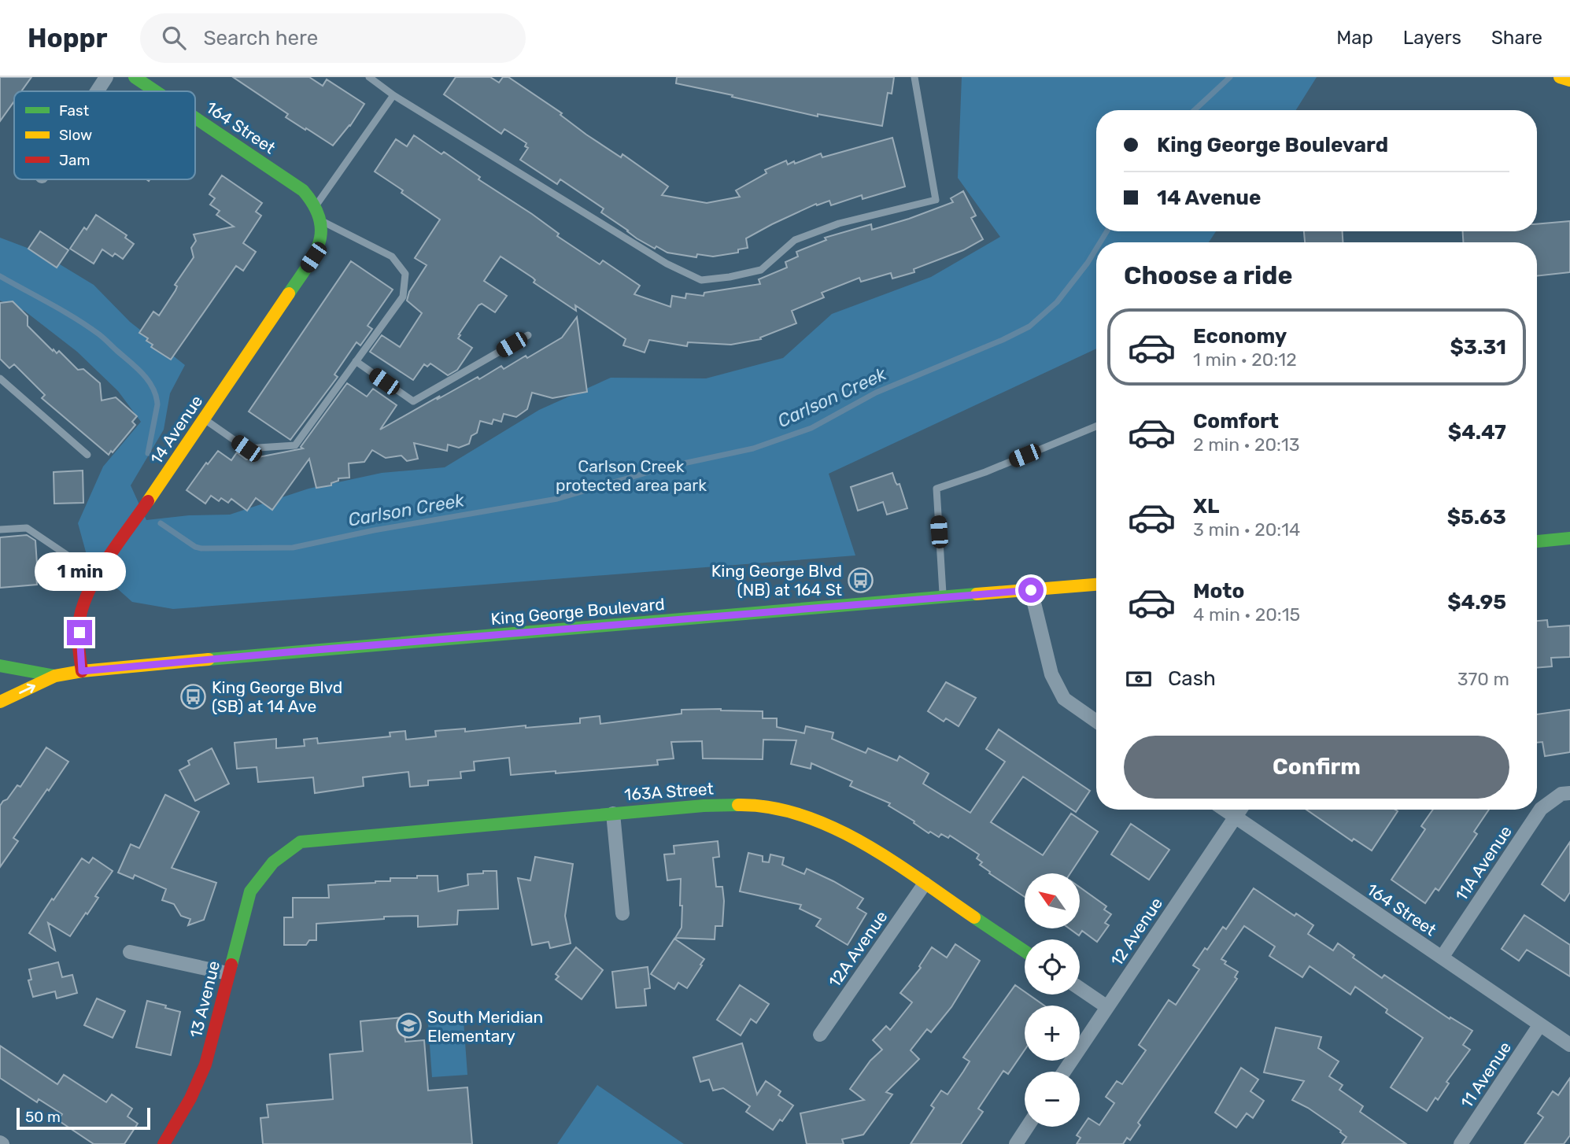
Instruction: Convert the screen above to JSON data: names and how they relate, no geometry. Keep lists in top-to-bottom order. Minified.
{"streets":{"main road":["164 Street","14 Avenue","King George Boulevard","163A Street","13 Avenue"],"street":["11A Avenue","12 Avenue","12A Avenue","11 Avenue"]},"crossings":[["164 Street","14 Avenue"],["164 Street","11A Avenue"],["164 Street","12 Avenue"],["164 Street","11 Avenue"],["14 Avenue","King George Boulevard"],["163A Street","12A Avenue"],["163A Street","13 Avenue"]],"water":["Carlson Creek"],"parks":["Carlson Creek protected area park"],"places":{"bus stop":["King George Blvd (NB) at 164 St","King George Blvd (SB) at 14 Ave"],"school or university":["South Meridian Elementary"]},"legend":["Fast","Slow","Jam"],"scale_bar":"50 m","north":"top left","page":{"header":"Hoppr","search":"Search here","nav":["Map","Layers","Share"],"banner":["King George Boulevard","14 Avenue"],"heading":"Choose a ride","list":[{"name":"Economy","note":"1 min · 20:12","value":"$3.31"},{"name":"Comfort","note":"2 min · 20:13","value":"$4.47"},{"name":"XL","note":"3 min · 20:14","value":"$5.63"},{"name":"Moto","note":"4 min · 20:15","value":"$4.95"}],"bubble":"1 min","pay":["Cash","370 m"],"buttons":"Confirm","map_buttons":["+","−"],"scale":"50 m"}}
